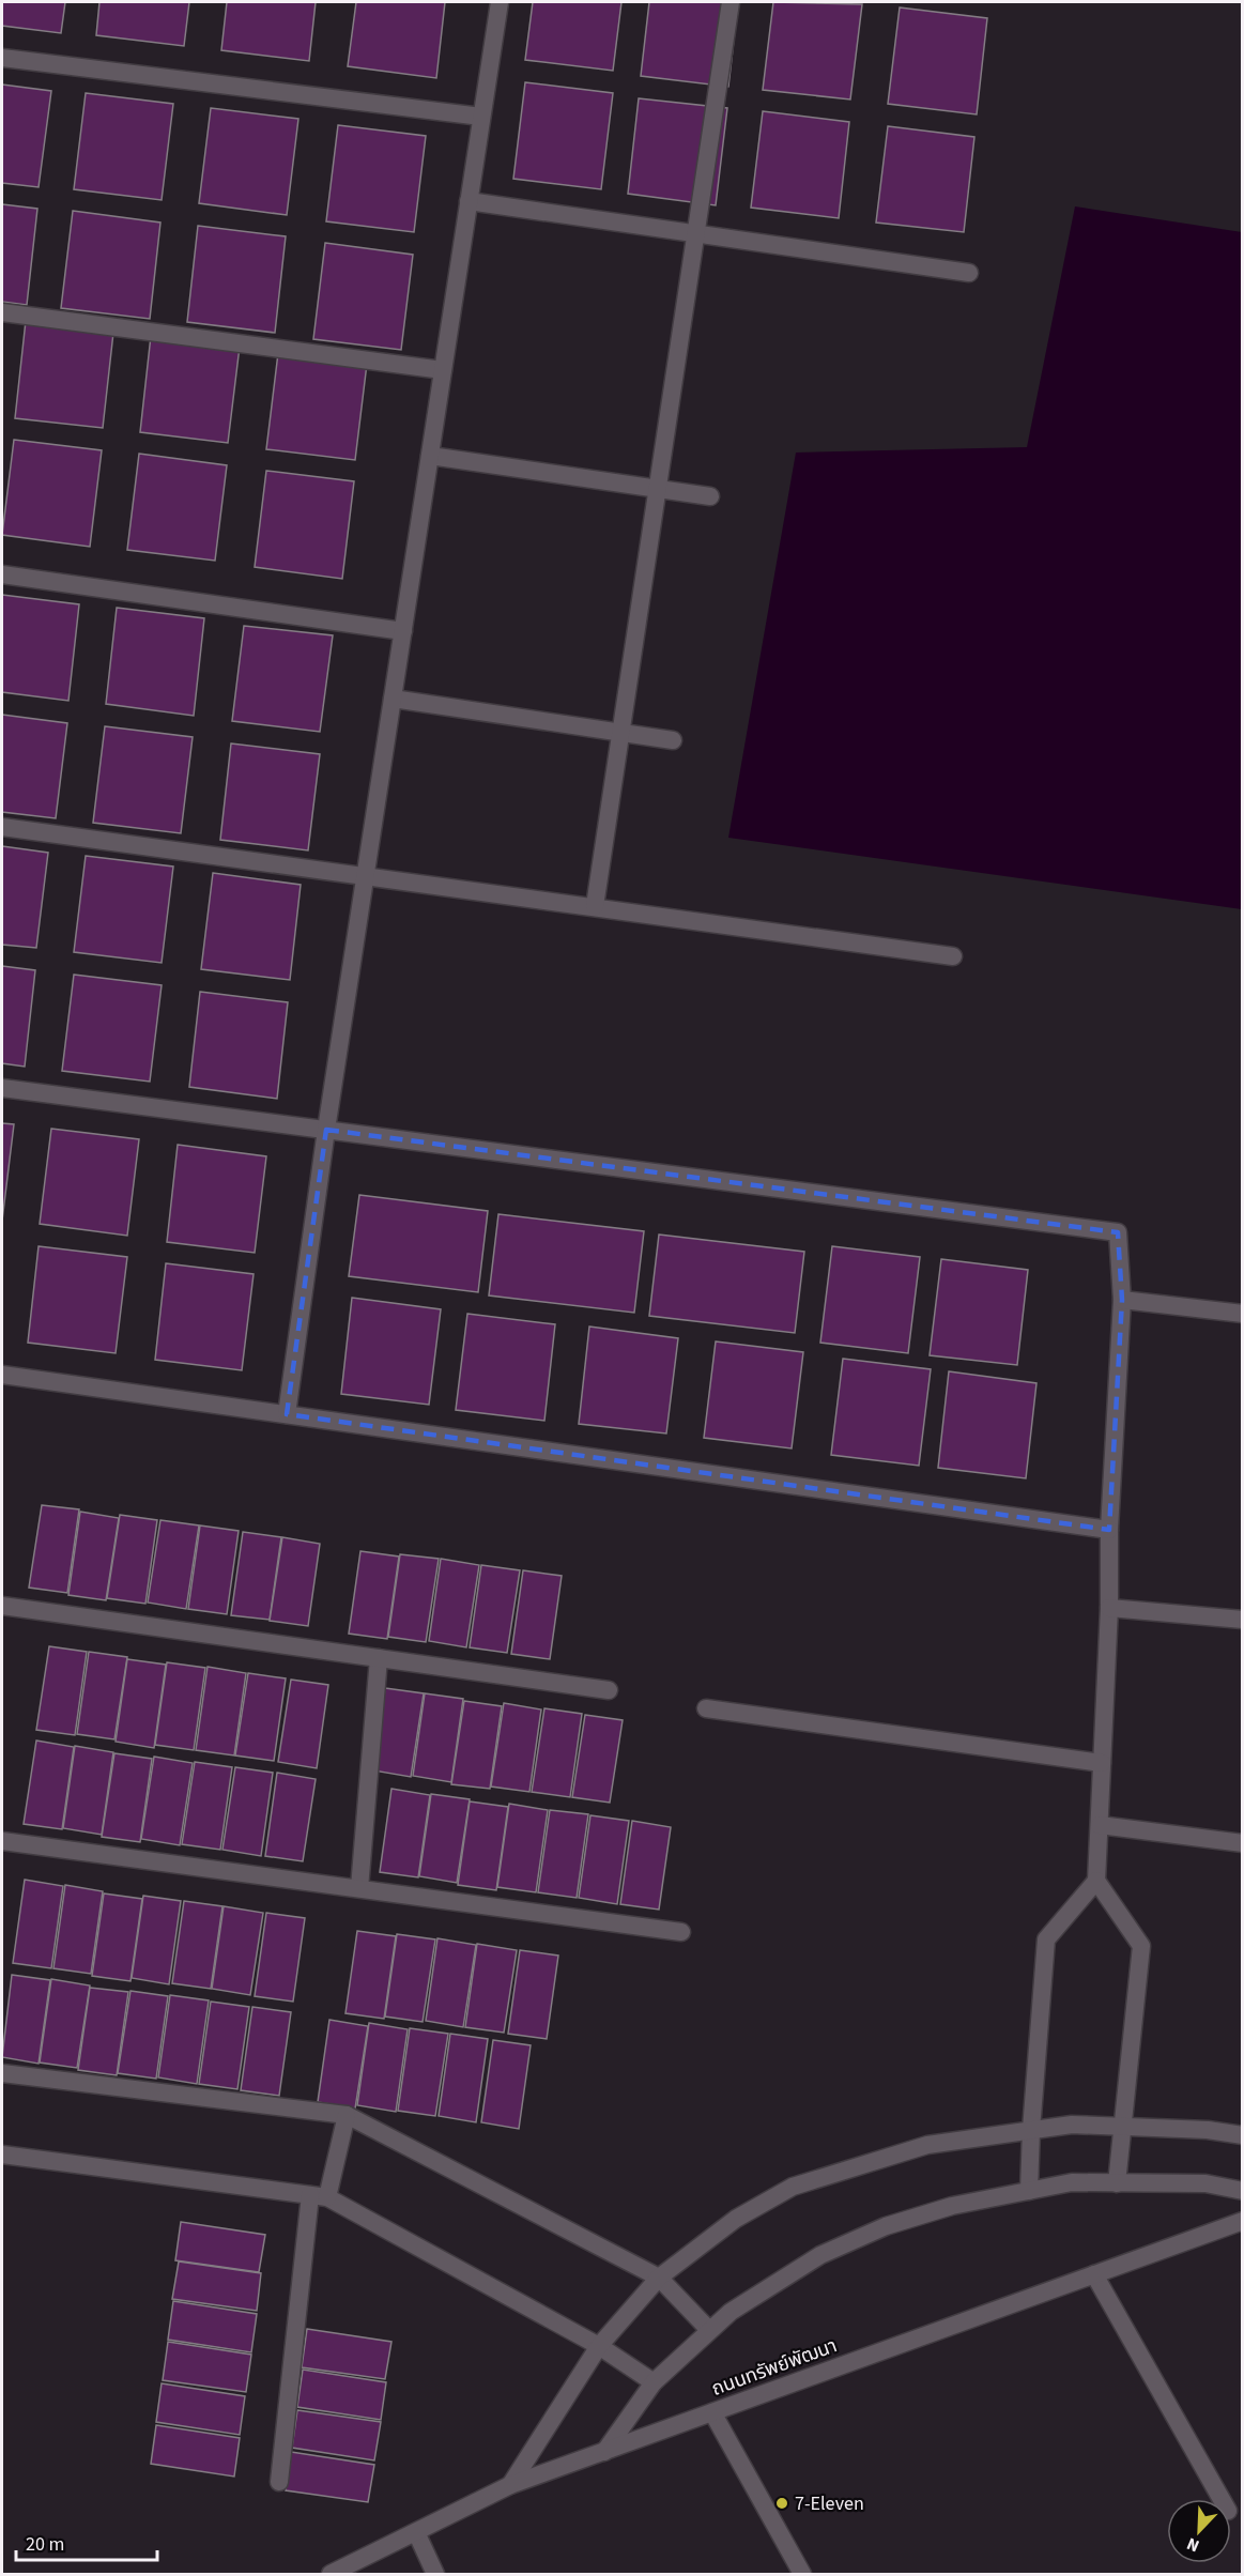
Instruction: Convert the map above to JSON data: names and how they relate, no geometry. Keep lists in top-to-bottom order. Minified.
{"streets":{"street":["ถนนทรัพย์พัฒนา"]},"places":["7-Eleven"],"scale_bar":"20 m","north":"bottom left"}
